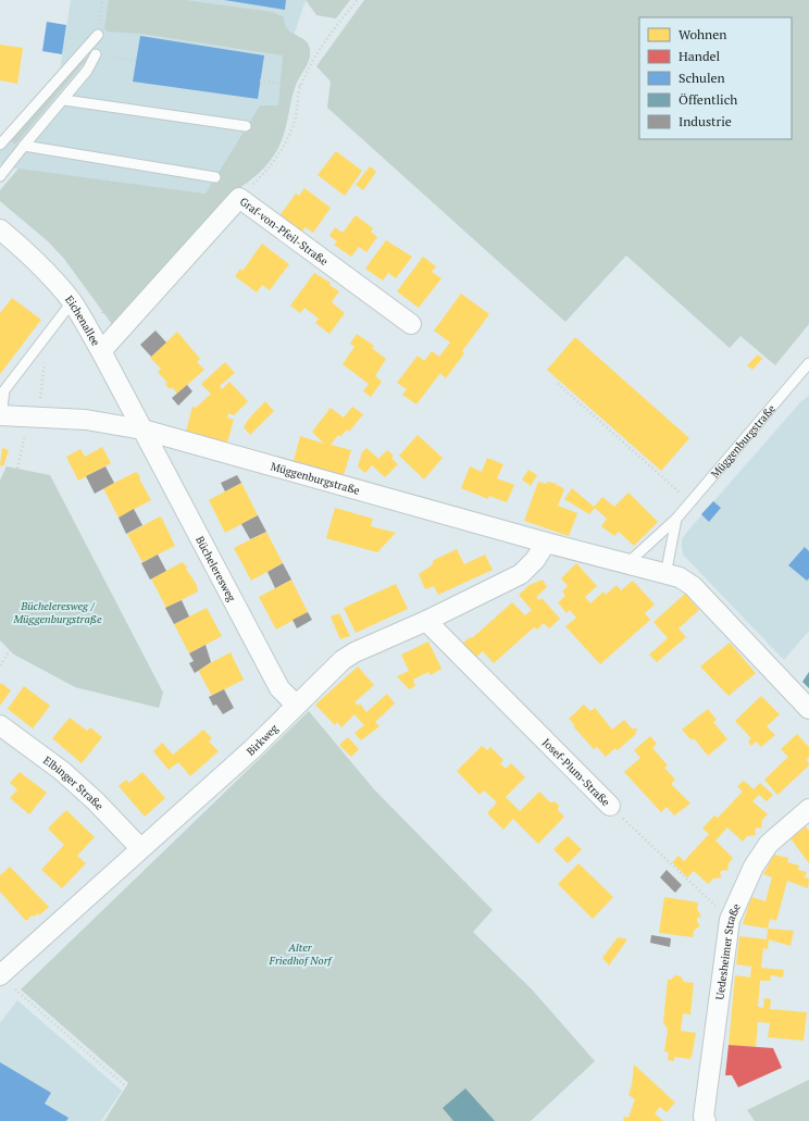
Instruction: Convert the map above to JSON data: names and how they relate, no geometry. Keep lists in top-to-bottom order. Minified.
{"streets":{"street":["Graf-von-Pfeil-Straße","Eichenallee","Müggenburgstraße","Bücheleresweg","Birkweg","Josef-Plum-Straße","Elbinger Straße","Uedesheimer Straße"]},"crossings":[["Graf-von-Pfeil-Straße","Eichenallee"],["Eichenallee","Müggenburgstraße"],["Eichenallee","Bücheleresweg"],["Müggenburgstraße","Bücheleresweg"],["Müggenburgstraße","Birkweg"],["Bücheleresweg","Birkweg"],["Birkweg","Josef-Plum-Straße"],["Birkweg","Elbinger Straße"],["Josef-Plum-Straße","Uedesheimer Straße"]],"parks":["Bücheleresweg / Müggenburgstraße","Alter Friedhof Norf"],"legend":["Wohnen","Handel","Schulen","Öffentlich","Industrie"]}
